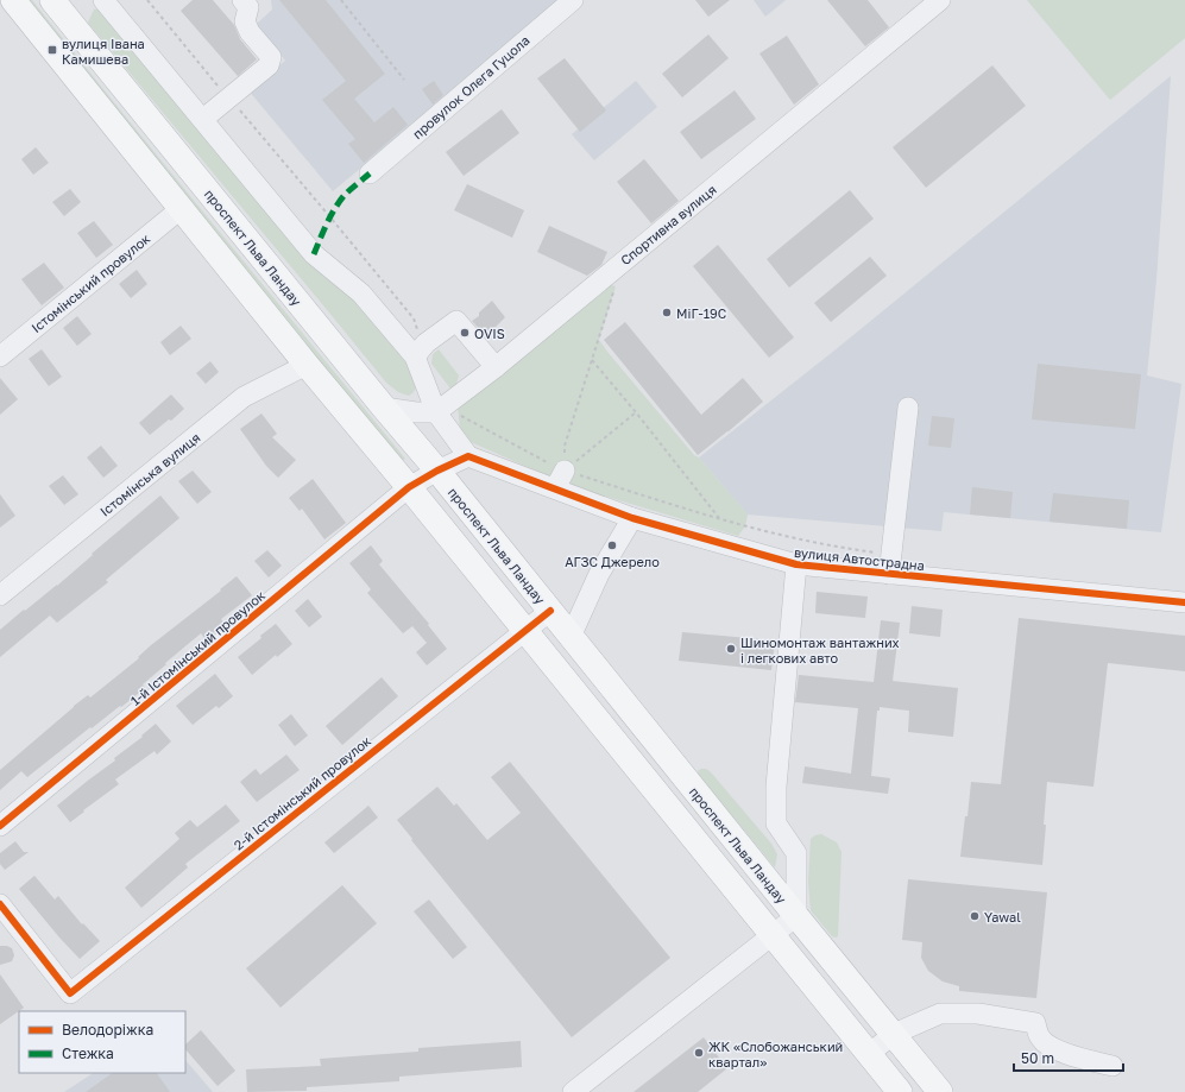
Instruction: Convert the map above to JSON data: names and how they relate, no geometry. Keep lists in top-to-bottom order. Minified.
{"streets":{"main road":["проспект Льва Ландау"],"street":["провулок Олега Гуцола","Спортивна вулиця","Істомінський провулок","Істомінська вулиця","вулиця Автострадна","1-й Істомінський провулок","2-й Істомінський провулок"]},"crossings":[["проспект Льва Ландау","1-й Істомінський провулок"],["проспект Льва Ландау","2-й Істомінський провулок"]],"places":{"transit":["вулиця Івана Камишева"],"other":["МіГ-19С","OVIS","АГЗС Джерело","Шиномонтаж вантажних і легкових авто","Yawal","ЖК «Слобожанський квартал»"]},"legend":["Велодоріжка","Стежка"],"scale_bar":"50 m"}
